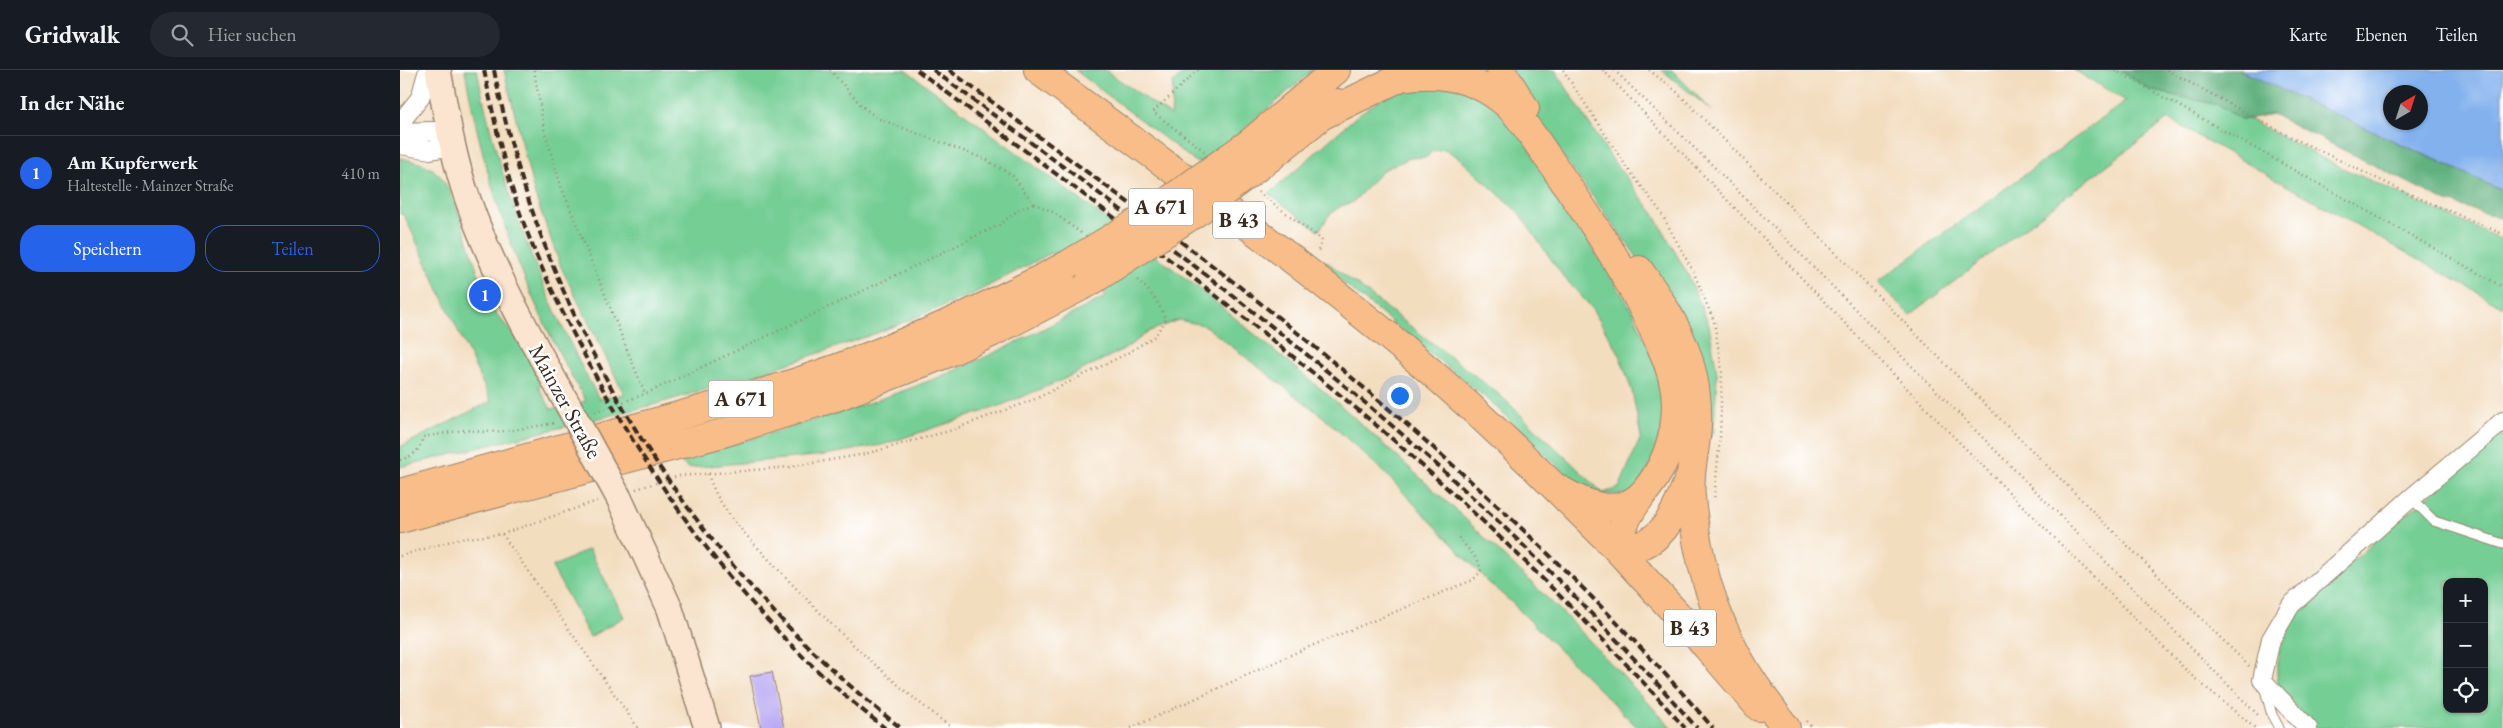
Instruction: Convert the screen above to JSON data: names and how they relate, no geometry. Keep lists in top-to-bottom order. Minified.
{"streets":{"main road":["A 671","B 43","Mainzer Straße"]},"north":"top right","page":{"header":"Gridwalk","search":"Hier suchen","nav":["Karte","Ebenen","Teilen"],"heading":"In der Nähe","list":[{"mark":"1","name":"Am Kupferwerk","note":"Haltestelle · Mainzer Straße","value":"410 m"}],"buttons":["Speichern","Teilen"],"pins":"1","map_buttons":["+","−"]}}
